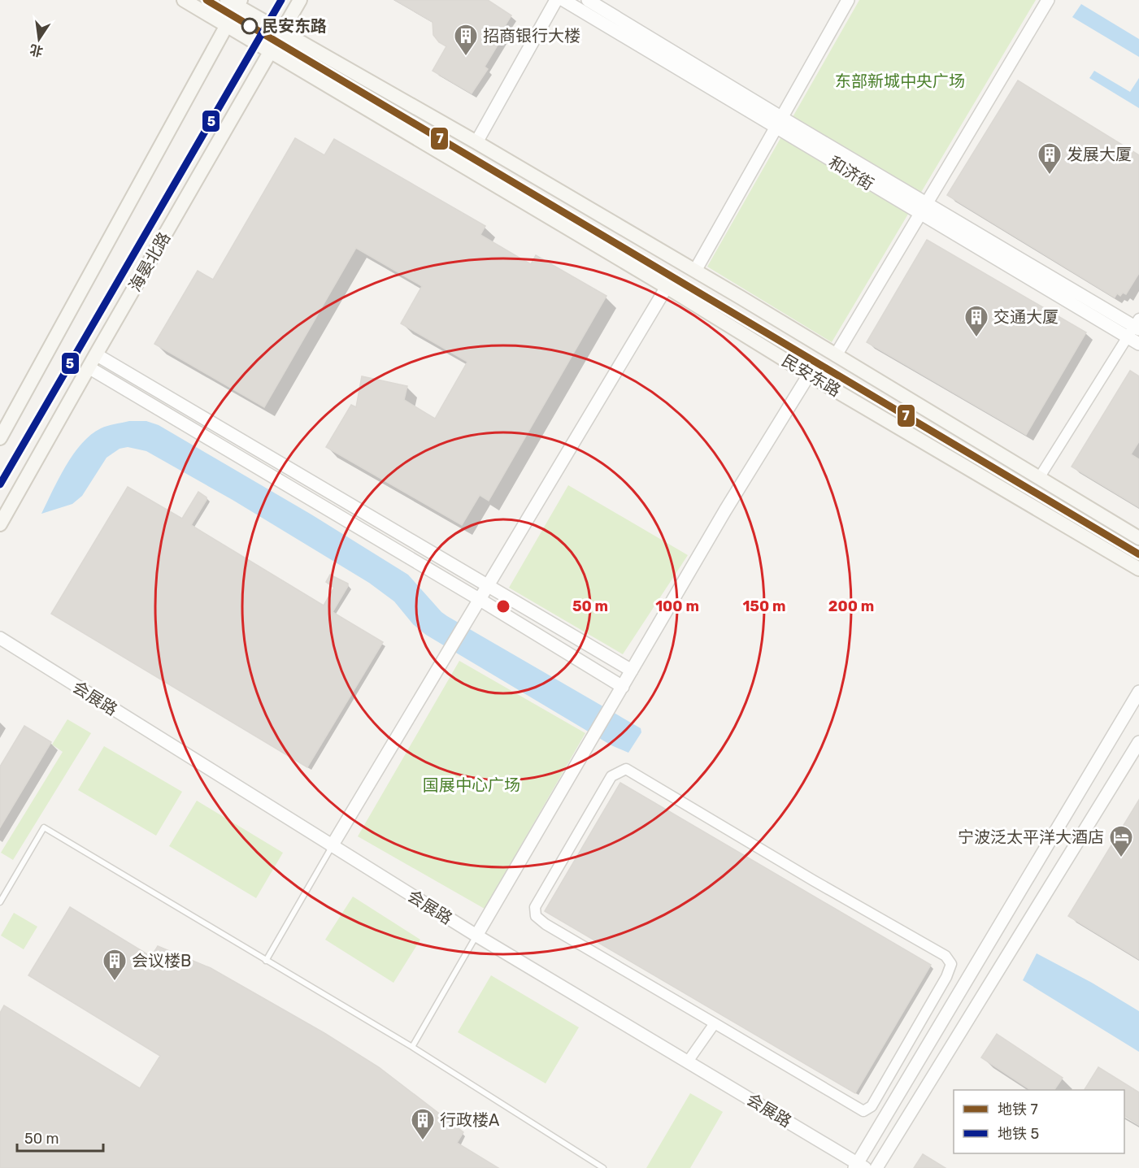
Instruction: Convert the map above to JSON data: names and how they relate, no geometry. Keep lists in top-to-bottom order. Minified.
{"streets":{"main road":["海晏北路","民安东路"],"street":["和济街","会展路"]},"crossings":[["海晏北路","民安东路"]],"parks":["东部新城中央广场","国展中心广场"],"places":{"other":["民安东路"],"building":["招商银行大楼","发展大厦","交通大厦","会议楼B","行政楼A"],"hotel":["宁波泛太平洋大酒店"]},"lines":["metro line 7","metro line 5"],"legend":["地铁 7","地铁 5"],"scale_bar":"50 m","north":"bottom","rings":["50 m","100 m","150 m","200 m"]}
